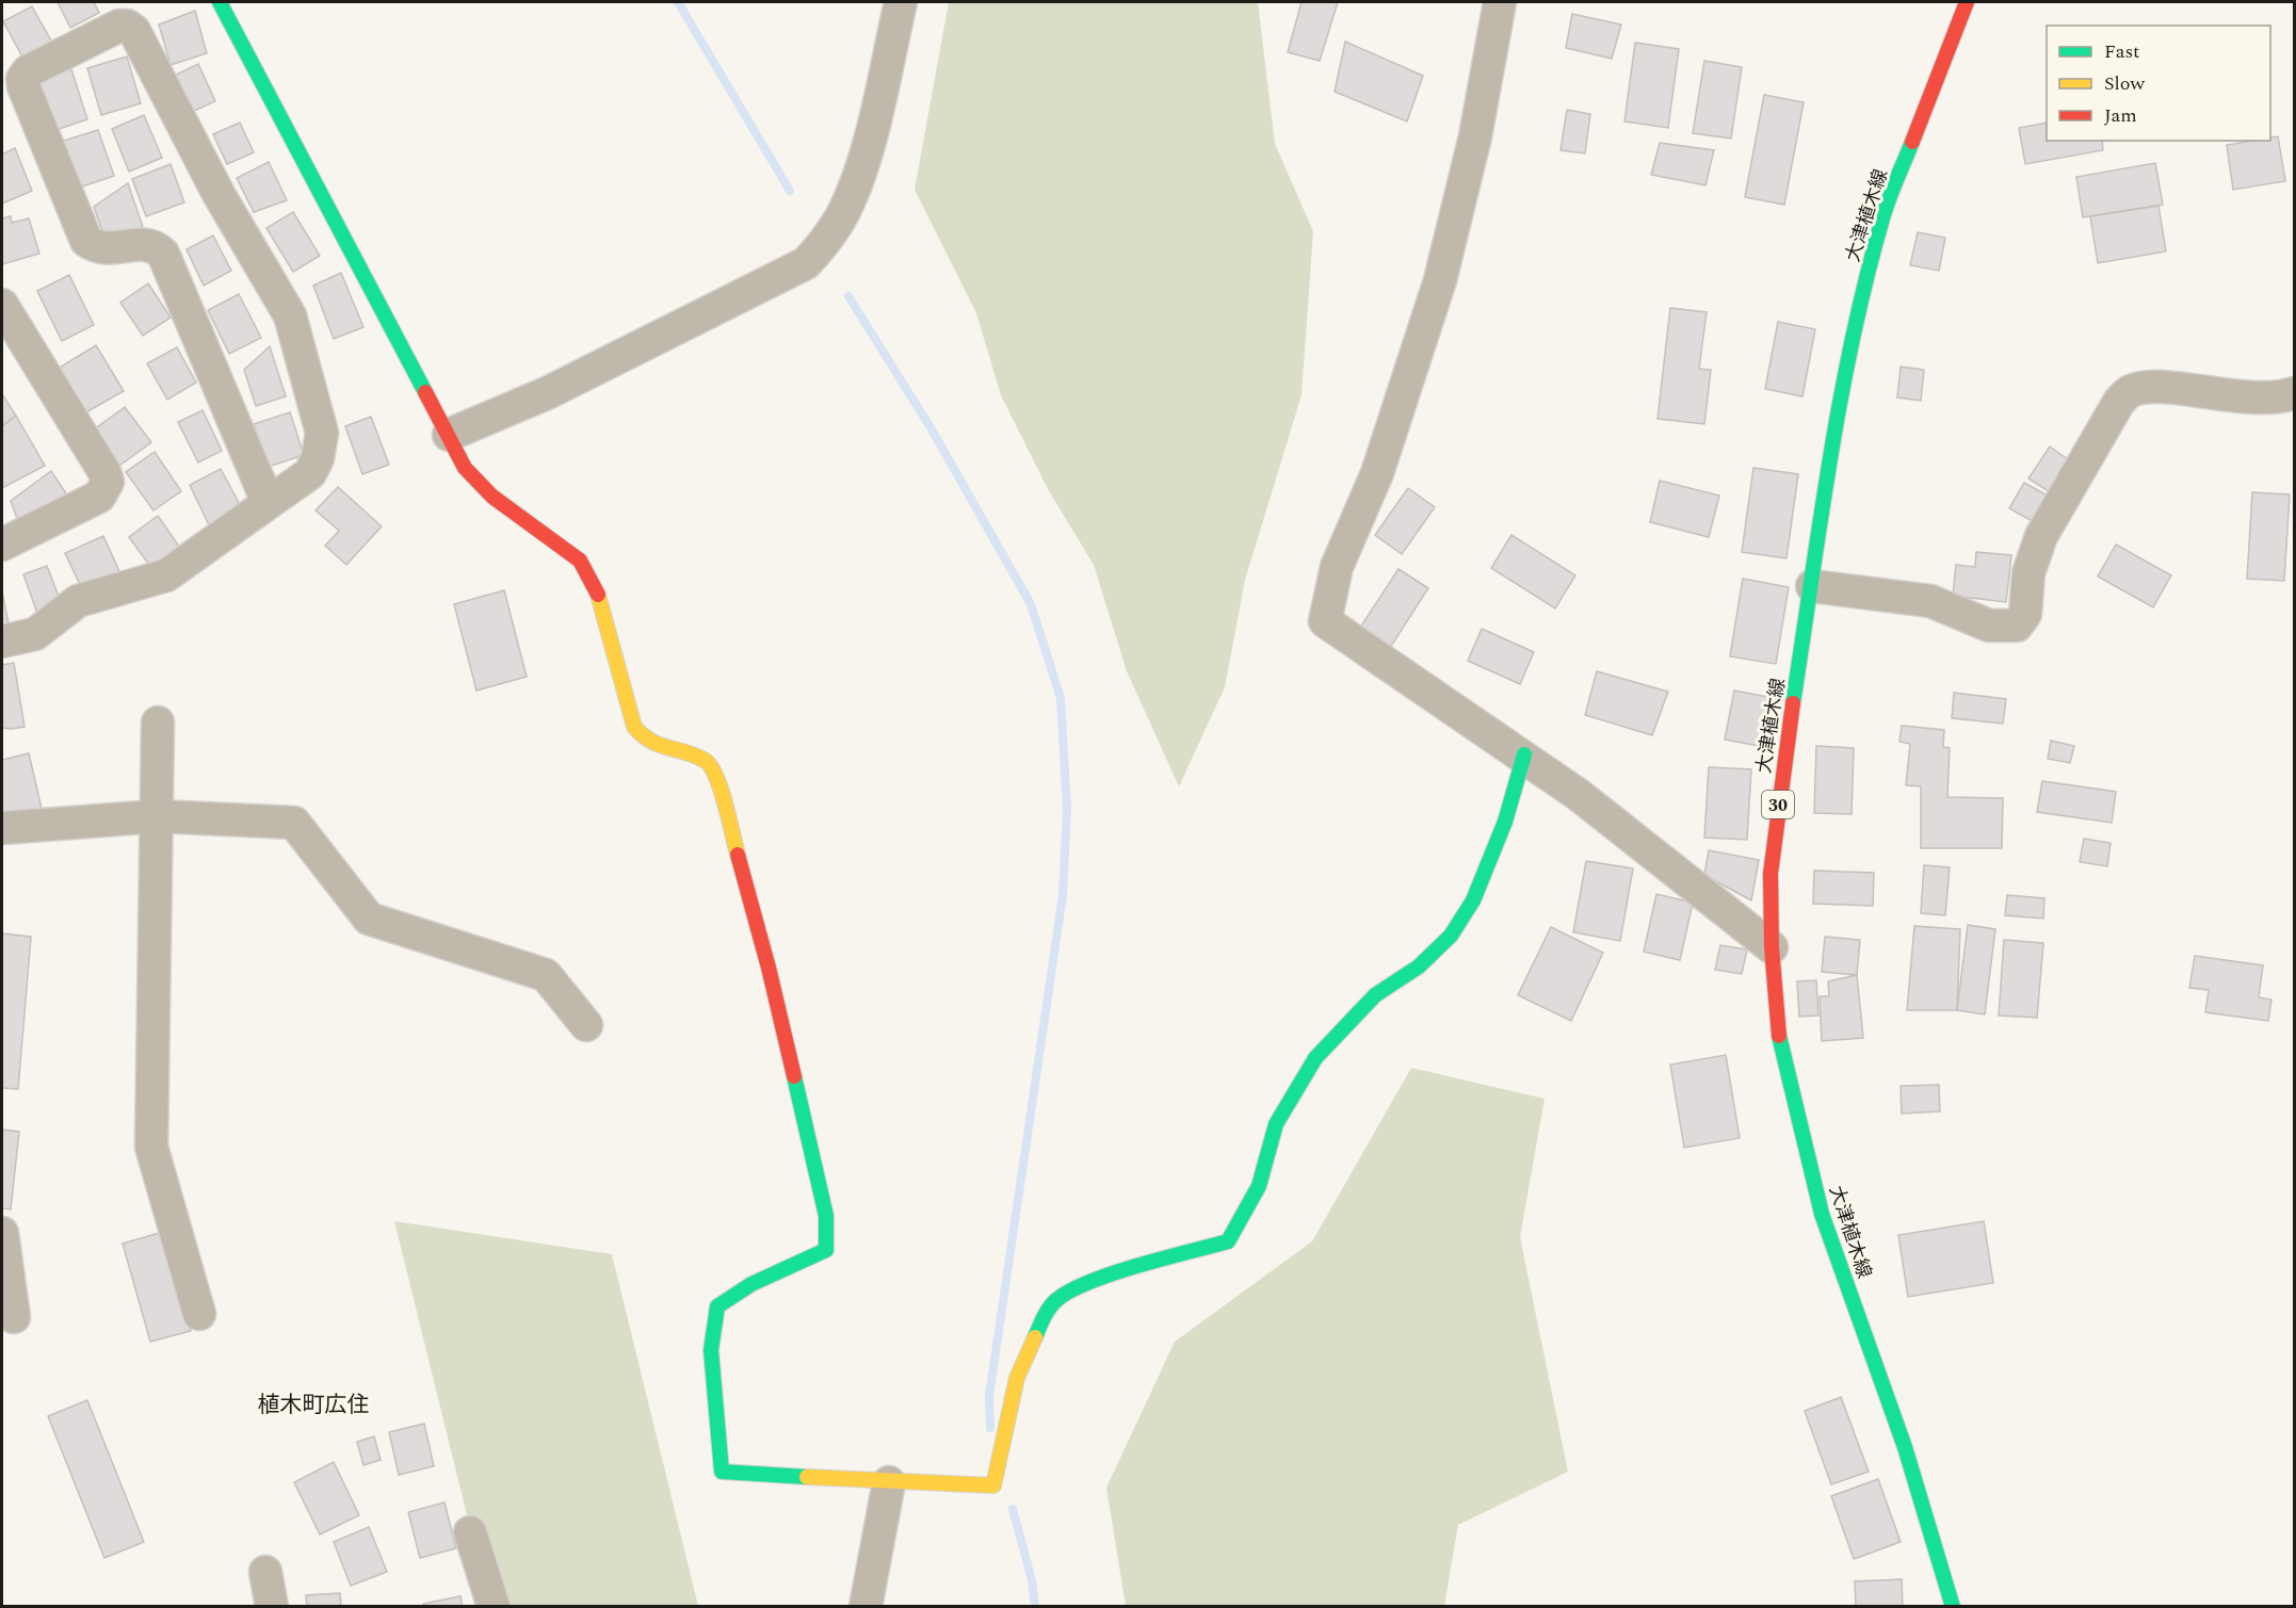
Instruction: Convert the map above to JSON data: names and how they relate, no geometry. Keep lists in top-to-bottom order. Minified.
{"streets":{"street":["大津植木線","30"]},"districts":["植木町広住"],"legend":["Fast","Slow","Jam"]}
